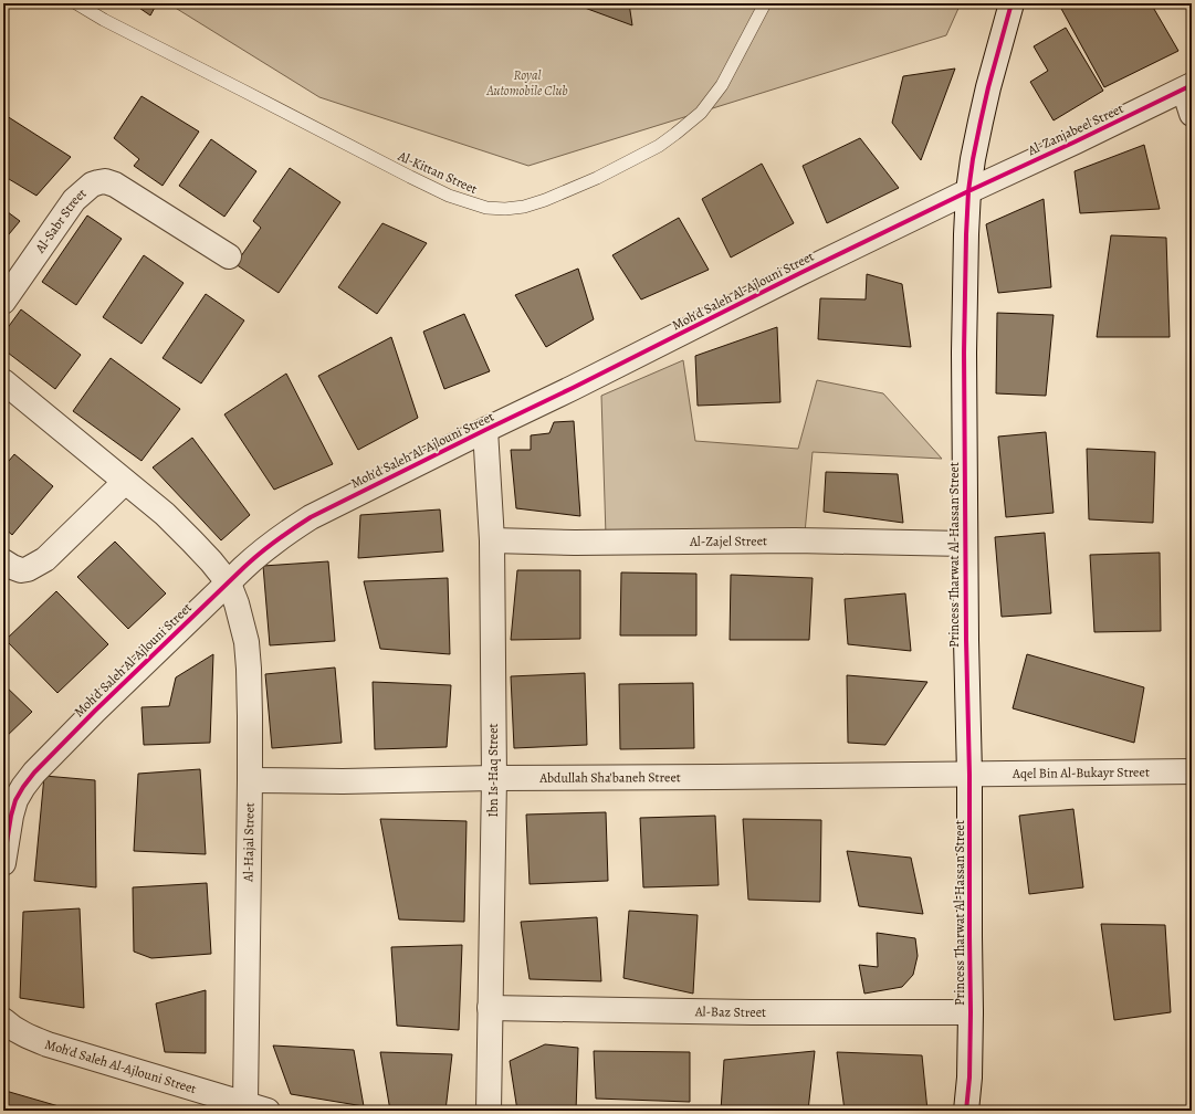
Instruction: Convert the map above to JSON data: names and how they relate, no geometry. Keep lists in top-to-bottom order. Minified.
{"streets":{"street":["Al-Zanjabeel Street","Al-Sabr Street","Moh'd Saleh Al-Ajlouni Street","Al-Zajel Street","Princess Tharwat Al-Hassan Street","Ibn Is-Haq Street","Aqel Bin Al-Bukayr Street","Abdullah Sha'baneh Street","Al-Hajal Street","Al-Baz Street"],"lane":["Al-Kittan Street"]},"crossings":[["Al-Zanjabeel Street","Moh'd Saleh Al-Ajlouni Street"],["Al-Zanjabeel Street","Princess Tharwat Al-Hassan Street"],["Moh'd Saleh Al-Ajlouni Street","Princess Tharwat Al-Hassan Street"],["Moh'd Saleh Al-Ajlouni Street","Ibn Is-Haq Street"],["Moh'd Saleh Al-Ajlouni Street","Al-Hajal Street"],["Al-Zajel Street","Princess Tharwat Al-Hassan Street"],["Al-Zajel Street","Ibn Is-Haq Street"],["Princess Tharwat Al-Hassan Street","Aqel Bin Al-Bukayr Street"],["Princess Tharwat Al-Hassan Street","Abdullah Sha'baneh Street"],["Princess Tharwat Al-Hassan Street","Al-Baz Street"],["Ibn Is-Haq Street","Abdullah Sha'baneh Street"],["Ibn Is-Haq Street","Al-Baz Street"],["Aqel Bin Al-Bukayr Street","Abdullah Sha'baneh Street"],["Abdullah Sha'baneh Street","Al-Hajal Street"]],"parks":["Royal Automobile Club"]}
